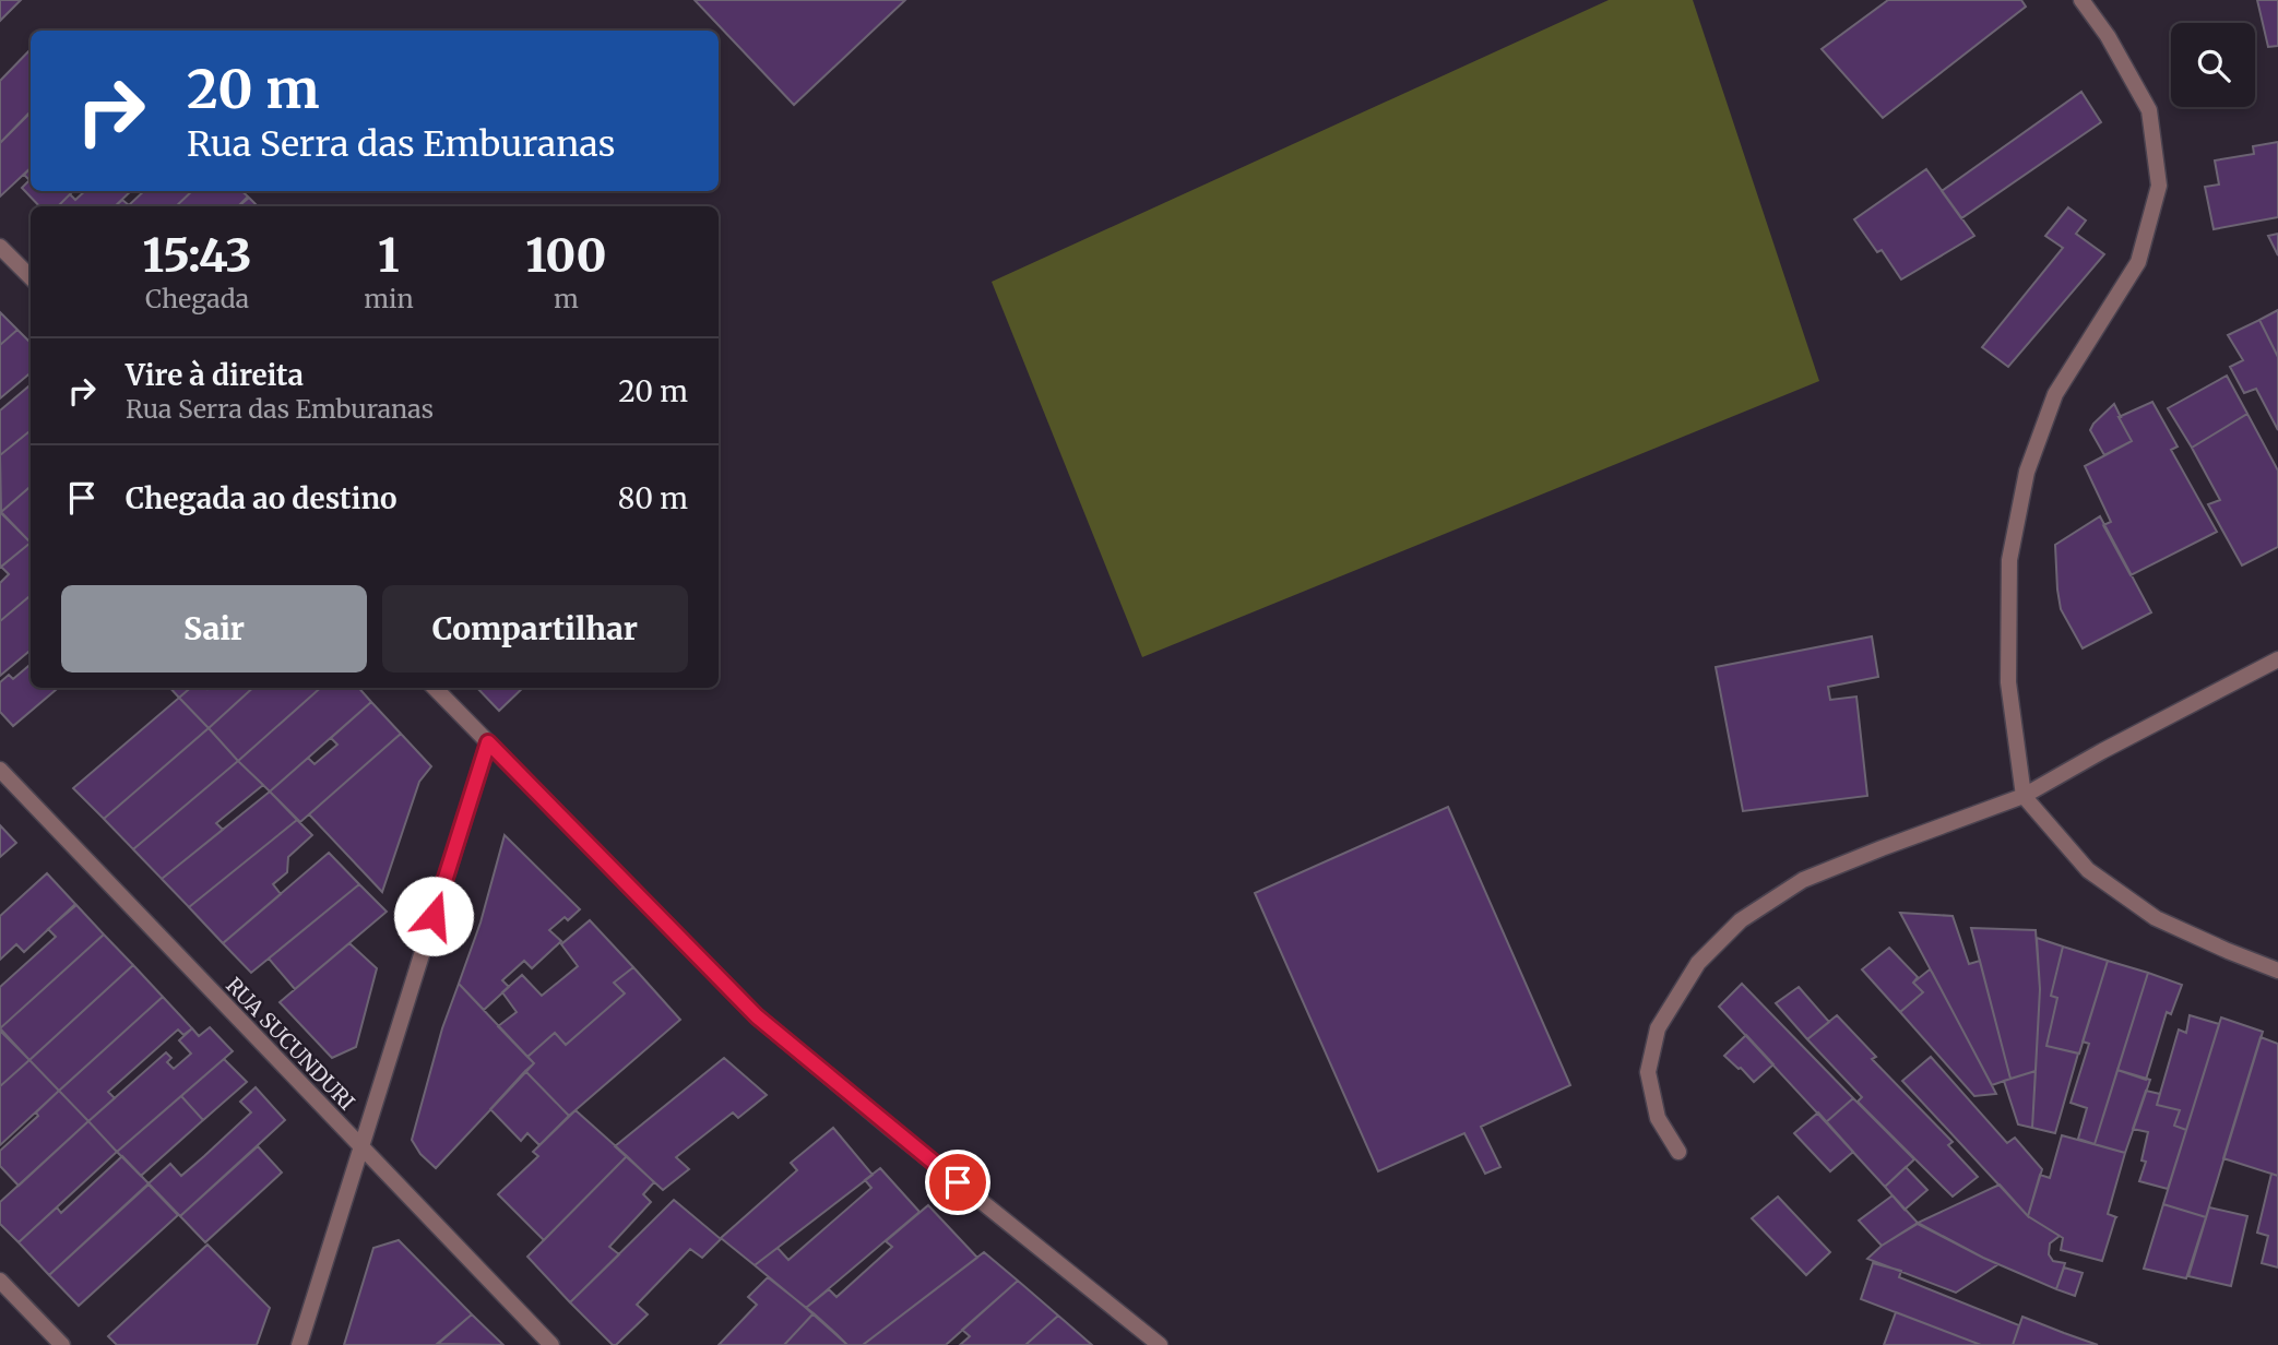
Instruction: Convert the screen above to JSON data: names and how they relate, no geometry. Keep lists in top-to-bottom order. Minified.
{"streets":{"street":["RUA SUCUNDURI"]},"page":{"turn":["20 m","Rua Serra das Emburanas"],"eta":["15:43","Chegada","1","min","100","m"],"list":[{"name":"Vire à direita","note":"Rua Serra das Emburanas","value":"20 m"},{"name":"Chegada ao destino","value":"80 m"}],"buttons":["Sair","Compartilhar"]}}
